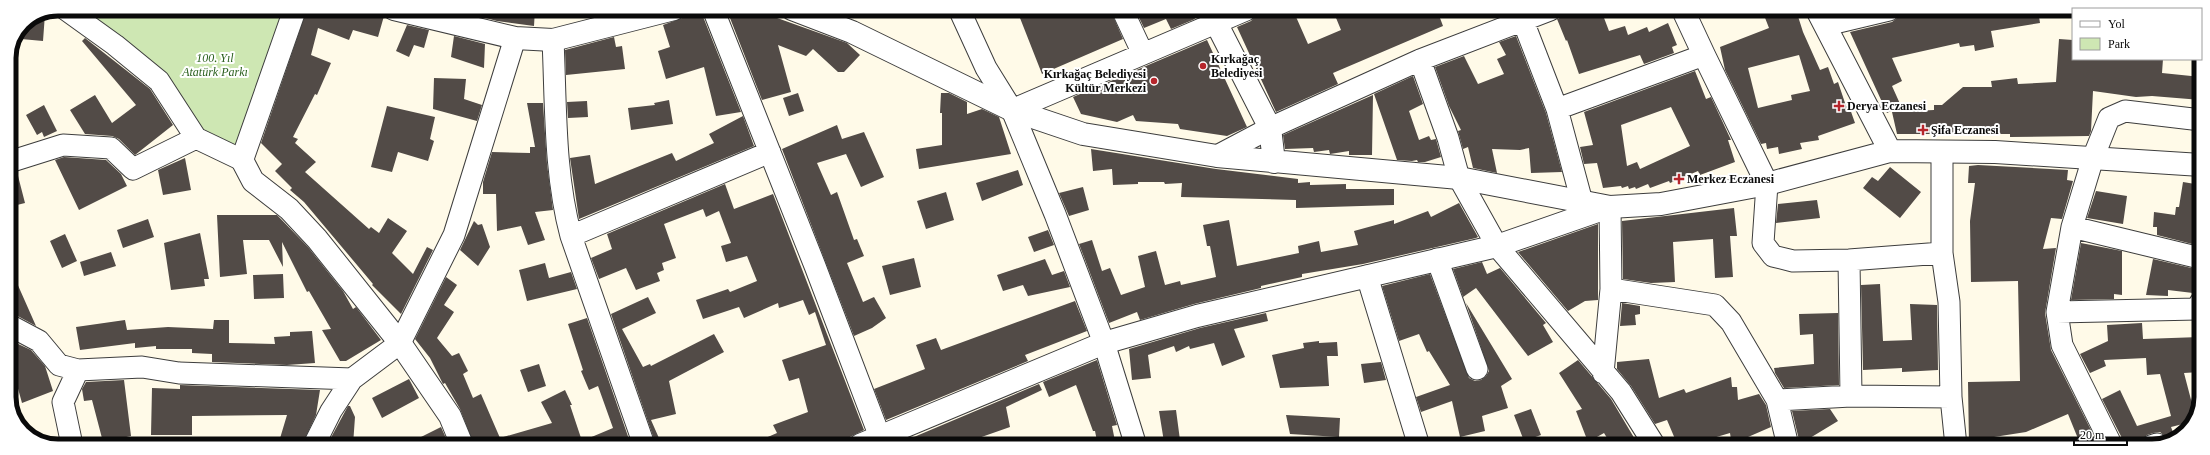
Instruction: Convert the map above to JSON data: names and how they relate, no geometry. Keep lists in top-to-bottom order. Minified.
{"parks":["100. Yıl Atatürk Parkı"],"places":{"other":["Kırkağaç Belediyesi","Kırkağaç Belediyesi Kültür Merkezi"],"health":["Derya Eczanesi","Şifa Eczanesi","Merkez Eczanesi"]},"legend":["Yol","Park"],"scale_bar":"20 m"}
